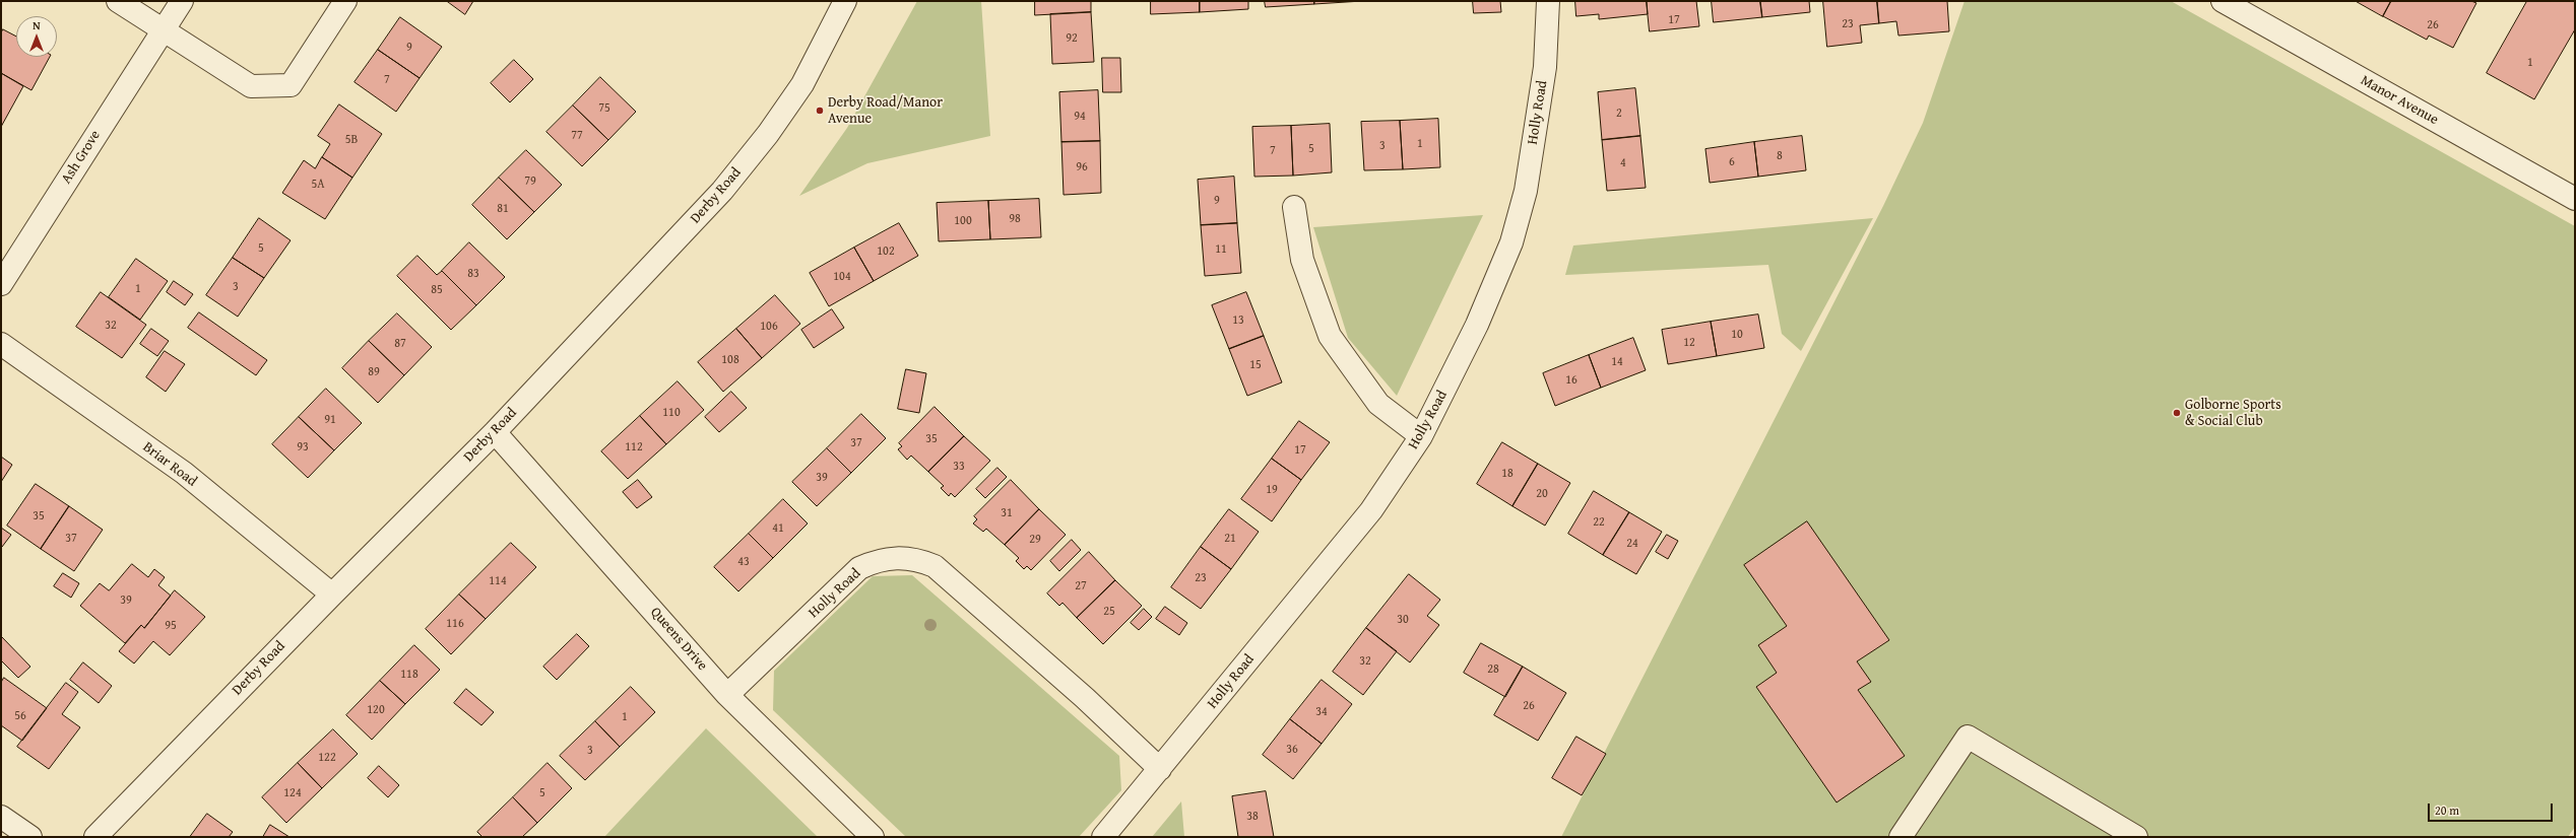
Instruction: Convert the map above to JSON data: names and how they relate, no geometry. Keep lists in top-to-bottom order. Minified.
{"streets":{"street":["Manor Avenue","Holly Road","Ash Grove","Derby Road","Briar Road","Queens Drive"]},"crossings":[["Holly Road","Queens Drive"],["Derby Road","Briar Road"],["Derby Road","Queens Drive"]],"places":["Derby Road/Manor Avenue","Golborne Sports & Social Club"],"house_numbers":["17","23","26","92","9","1","7","75","2","94","77","5B","1","3","5","7","8","6","4","96","79","5A","9","81","98","100","5","11","102","83","104","3","1","85","13","32","106","10","12","87","108","14","15","89","16","110","91","35","37","93","112","17","33","18","39","19","20","31","35","22","41","37","21","29","24","43","23","114","27","39","25","30","116","95","32","28","118","26","120","34","56","1","36","3","122","124","5","38"],"scale_bar":"20 m","north":"top"}
